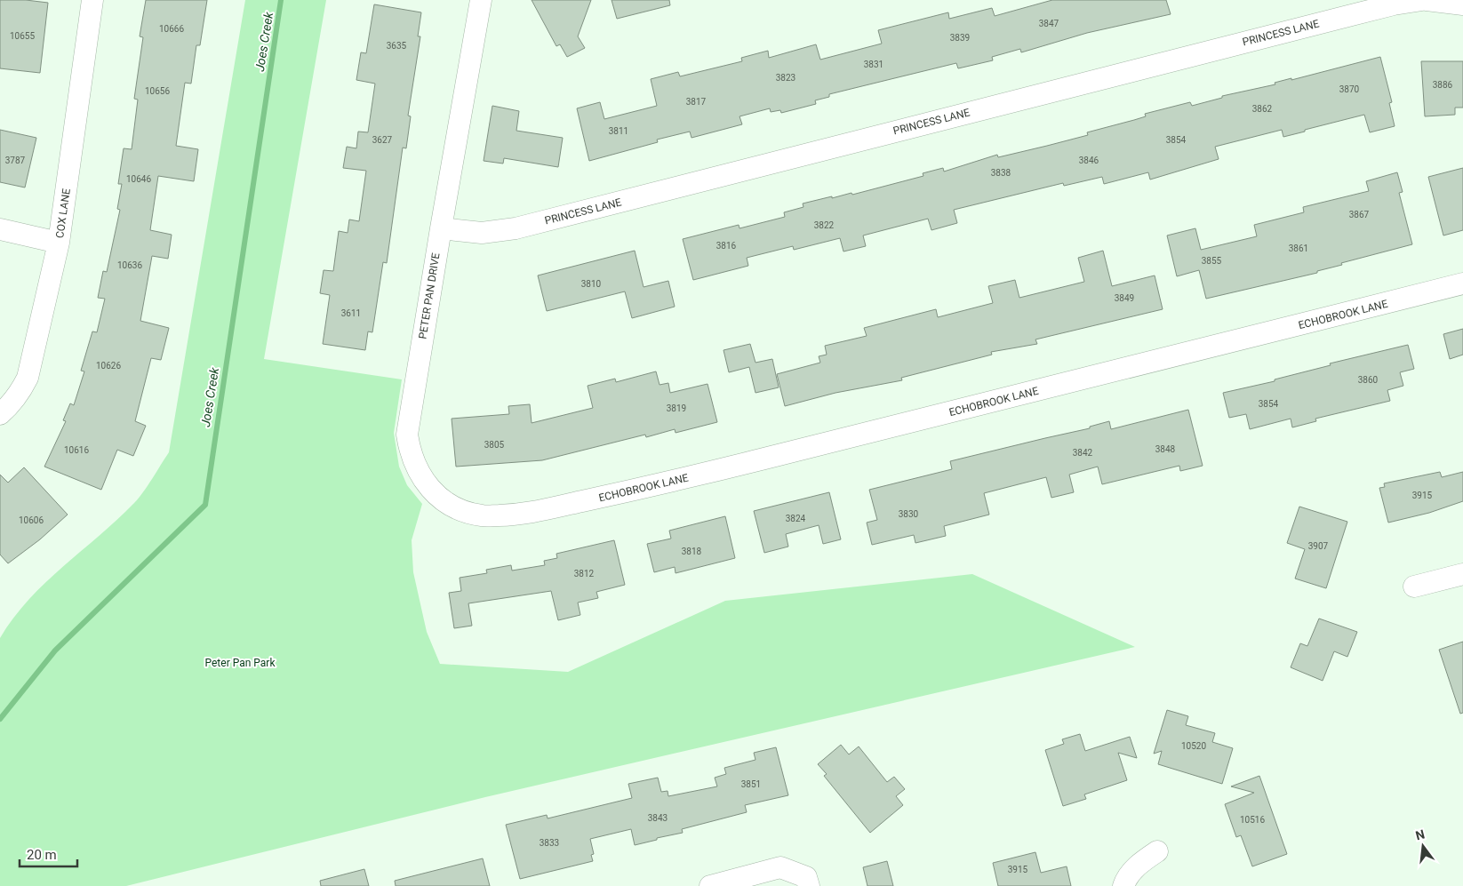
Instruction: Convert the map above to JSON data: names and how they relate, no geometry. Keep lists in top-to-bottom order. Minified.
{"streets":{"street":["PRINCESS LANE","COX LANE","PETER PAN DRIVE","ECHOBROOK LANE"]},"crossings":[["PRINCESS LANE","PETER PAN DRIVE"],["PETER PAN DRIVE","ECHOBROOK LANE"]],"water":["Joes Creek"],"parks":["Peter Pan Park"],"house_numbers":["3847","10666","10655","3839","3635","3831","3823","3886","3870","10656","3817","3862","3811","3627","3854","3787","3846","3838","10646","3867","3822","3816","3861","3855","10636","3810","3849","3611","10626","3860","3854","3819","3805","3848","10616","3842","3915","3830","3824","10606","3907","3818","3812","10520","3851","3843","10516","3833","3915"],"scale_bar":"20 m","north":"top"}
